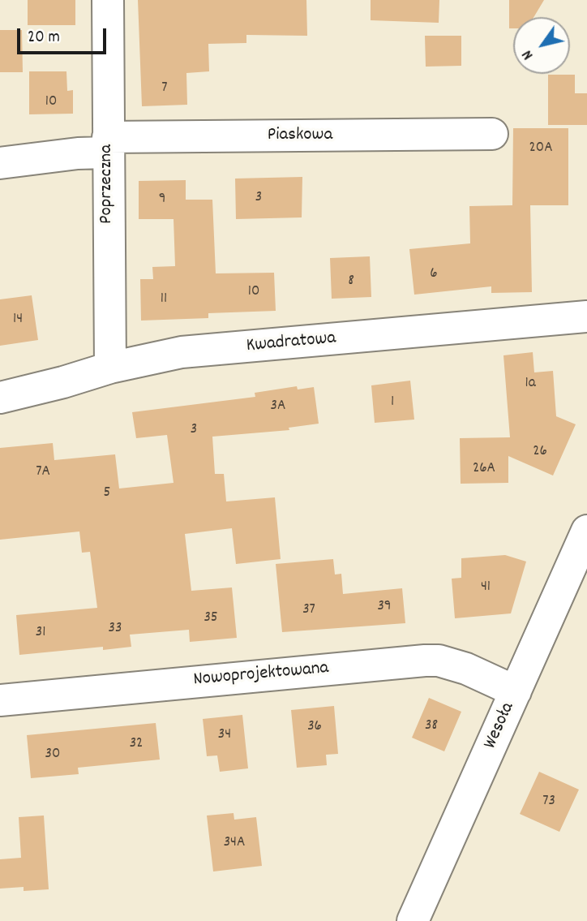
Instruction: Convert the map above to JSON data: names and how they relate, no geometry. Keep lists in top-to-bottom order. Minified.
{"streets":{"street":["Piaskowa","Poprzeczna","Kwadratowa","Nowoprojektowana","Wesoła"]},"crossings":[["Piaskowa","Poprzeczna"],["Poprzeczna","Kwadratowa"],["Nowoprojektowana","Wesoła"]],"house_numbers":["7","10","20A","3","9","6","8","10","11","14","1a","1","3A","3","26","26A","7A","5","41","39","37","35","33","31","38","36","34","32","30","73","34A"],"scale_bar":"20 m","north":"bottom left"}
